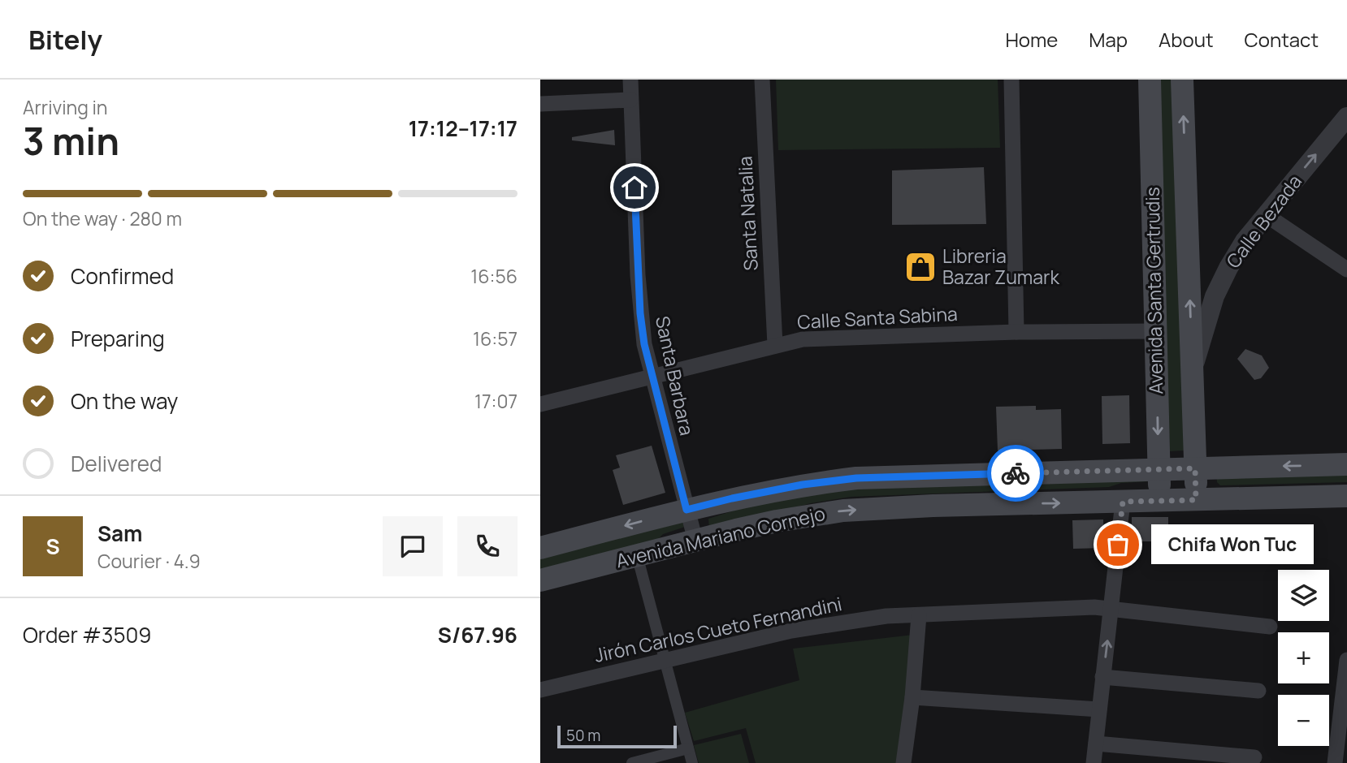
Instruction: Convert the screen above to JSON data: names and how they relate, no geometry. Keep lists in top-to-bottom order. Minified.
{"streets":{"main road":["Avenida Santa Gertrudis","Avenida Mariano Cornejo"],"street":["Santa Natalia","Calle Bezada","Calle Santa Sabina","Santa Barbara","Jirón Carlos Cueto Fernandini"]},"crossings":[["Santa Natalia","Calle Santa Sabina"],["Calle Bezada","Avenida Santa Gertrudis"],["Avenida Santa Gertrudis","Calle Santa Sabina"],["Avenida Santa Gertrudis","Avenida Mariano Cornejo"],["Calle Santa Sabina","Santa Barbara"],["Santa Barbara","Avenida Mariano Cornejo"]],"one_way":["Calle Bezada"],"places":{"shop":["Libreria Bazar Zumark"],"other":["Chifa Won Tuc"]},"scale_bar":"50 m","page":{"header":"Bitely","nav":["Home","Map","About","Contact"],"heading":["3 min","Arriving in","17:12–17:17"],"panel":["Sam","Courier · 4.9","Order #3509","S/67.96"],"bar":"On the way · 280 m","list":[["Confirmed","16:56"],["Preparing","16:57"],["On the way","17:07"],"Delivered"],"round":"S","bubble":"Chifa Won Tuc","map_buttons":["+","−"],"scale":"50 m"}}
